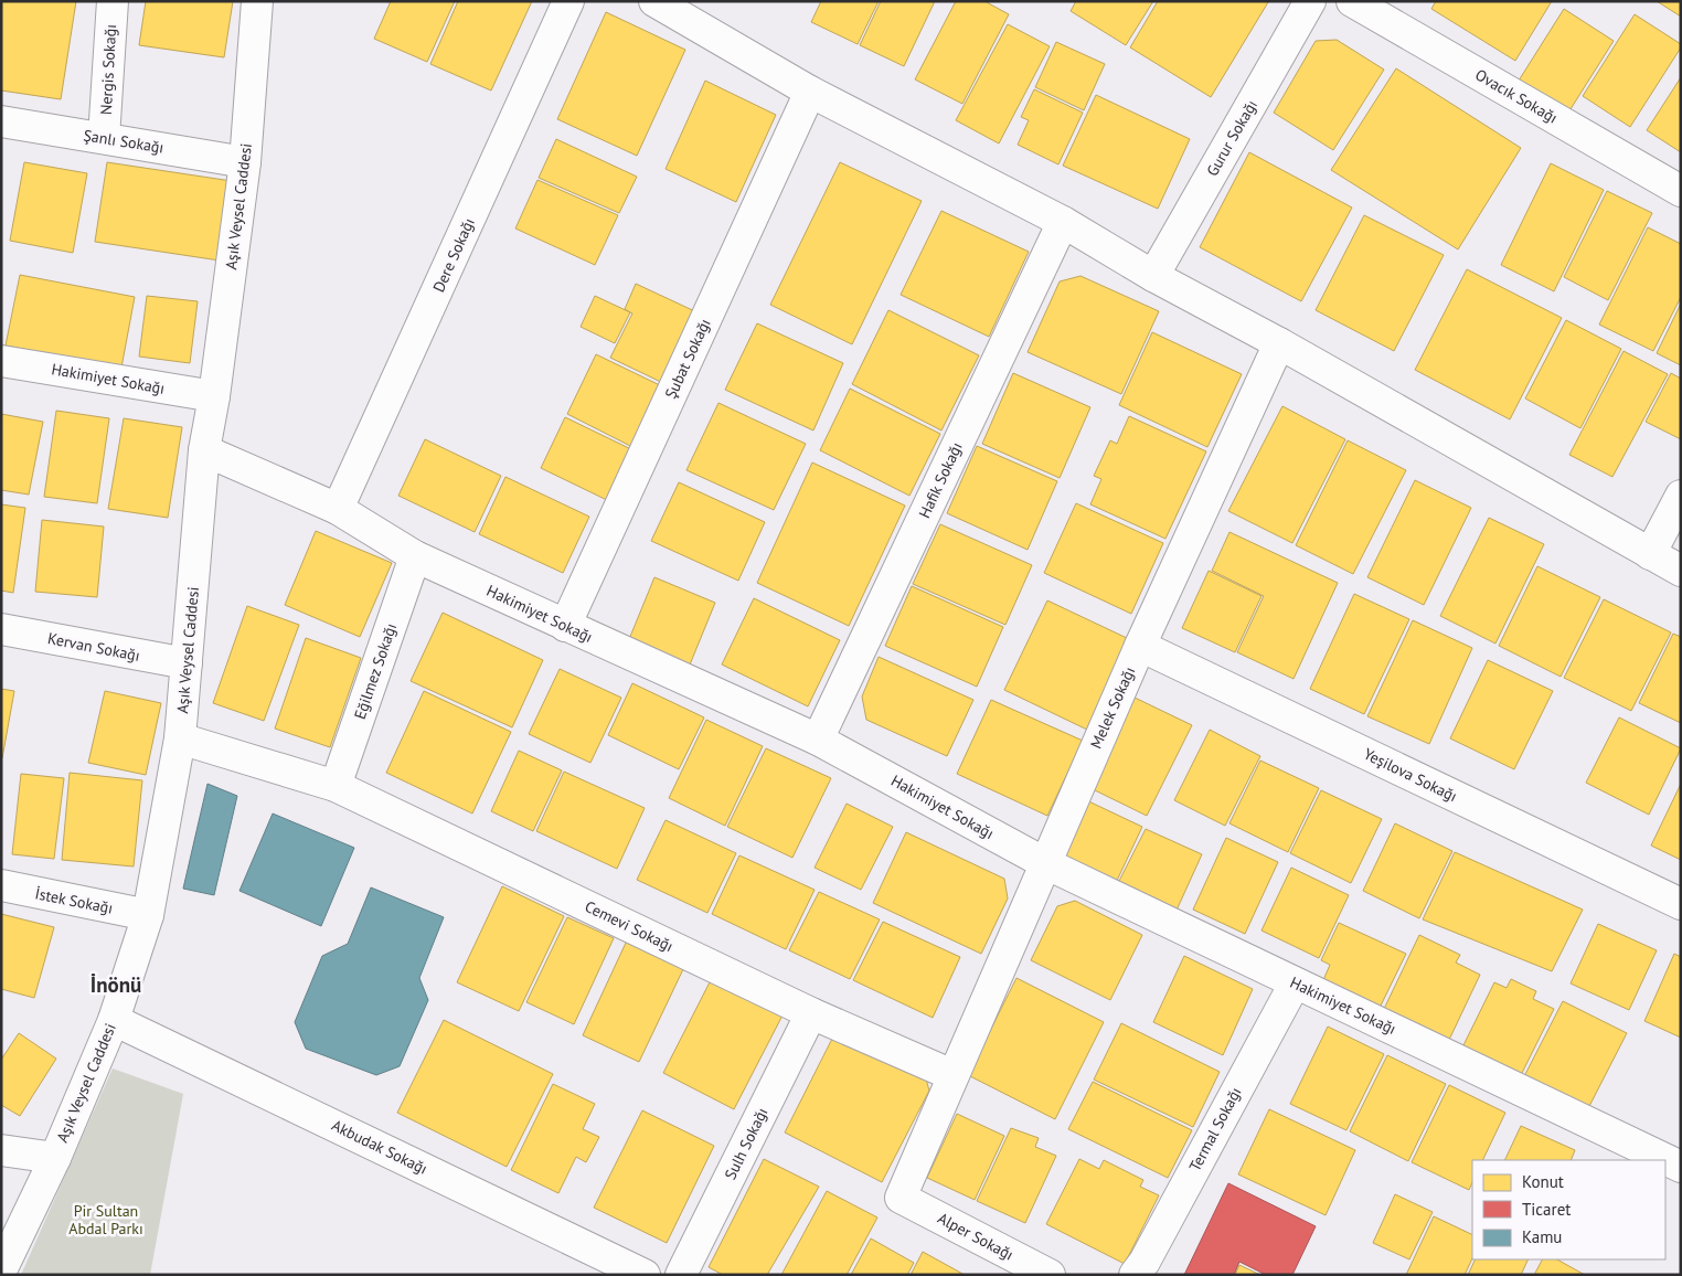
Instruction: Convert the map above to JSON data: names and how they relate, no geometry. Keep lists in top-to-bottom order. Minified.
{"streets":{"street":["Nergis Sokağı","Ovacık Sokağı","Gurur Sokağı","Şanlı Sokağı","Aşık Veysel Caddesi","Dere Sokağı","Şubat Sokağı","Hakimiyet Sokağı","Hafik Sokağı","Kervan Sokağı","Eğilmez Sokağı","Melek Sokağı","Yeşilova Sokağı","İstek Sokağı","Cemevi Sokağı","Termal Sokağı","Sulh Sokağı","Akbudak Sokağı","Alper Sokağı"]},"crossings":[["Nergis Sokağı","Şanlı Sokağı"],["Şanlı Sokağı","Aşık Veysel Caddesi"],["Aşık Veysel Caddesi","Hakimiyet Sokağı"],["Aşık Veysel Caddesi","Kervan Sokağı"],["Aşık Veysel Caddesi","İstek Sokağı"],["Aşık Veysel Caddesi","Cemevi Sokağı"],["Aşık Veysel Caddesi","Akbudak Sokağı"],["Dere Sokağı","Hakimiyet Sokağı"],["Şubat Sokağı","Hakimiyet Sokağı"],["Hakimiyet Sokağı","Hafik Sokağı"],["Hakimiyet Sokağı","Eğilmez Sokağı"],["Hakimiyet Sokağı","Melek Sokağı"],["Hakimiyet Sokağı","Termal Sokağı"],["Eğilmez Sokağı","Cemevi Sokağı"],["Melek Sokağı","Yeşilova Sokağı"],["Melek Sokağı","Cemevi Sokağı"],["Melek Sokağı","Alper Sokağı"],["Cemevi Sokağı","Sulh Sokağı"],["Cemevi Sokağı","Alper Sokağı"]],"districts":["İnönü"],"parks":["Pir Sultan Abdal Parkı"],"legend":["Konut","Ticaret","Kamu"]}
